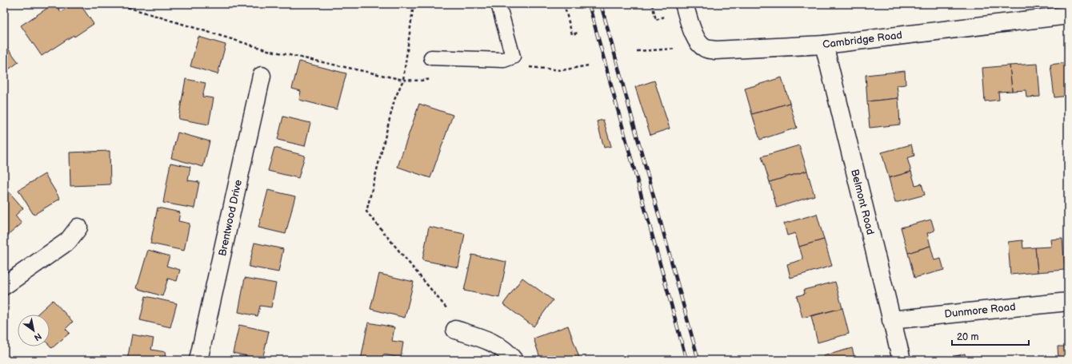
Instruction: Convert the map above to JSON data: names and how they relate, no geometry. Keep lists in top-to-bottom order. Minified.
{"streets":{"street":["Cambridge Road","Belmont Road","Brentwood Drive","Dunmore Road"]},"crossings":[["Cambridge Road","Belmont Road"],["Belmont Road","Dunmore Road"]],"scale_bar":"20 m","north":"bottom right"}
